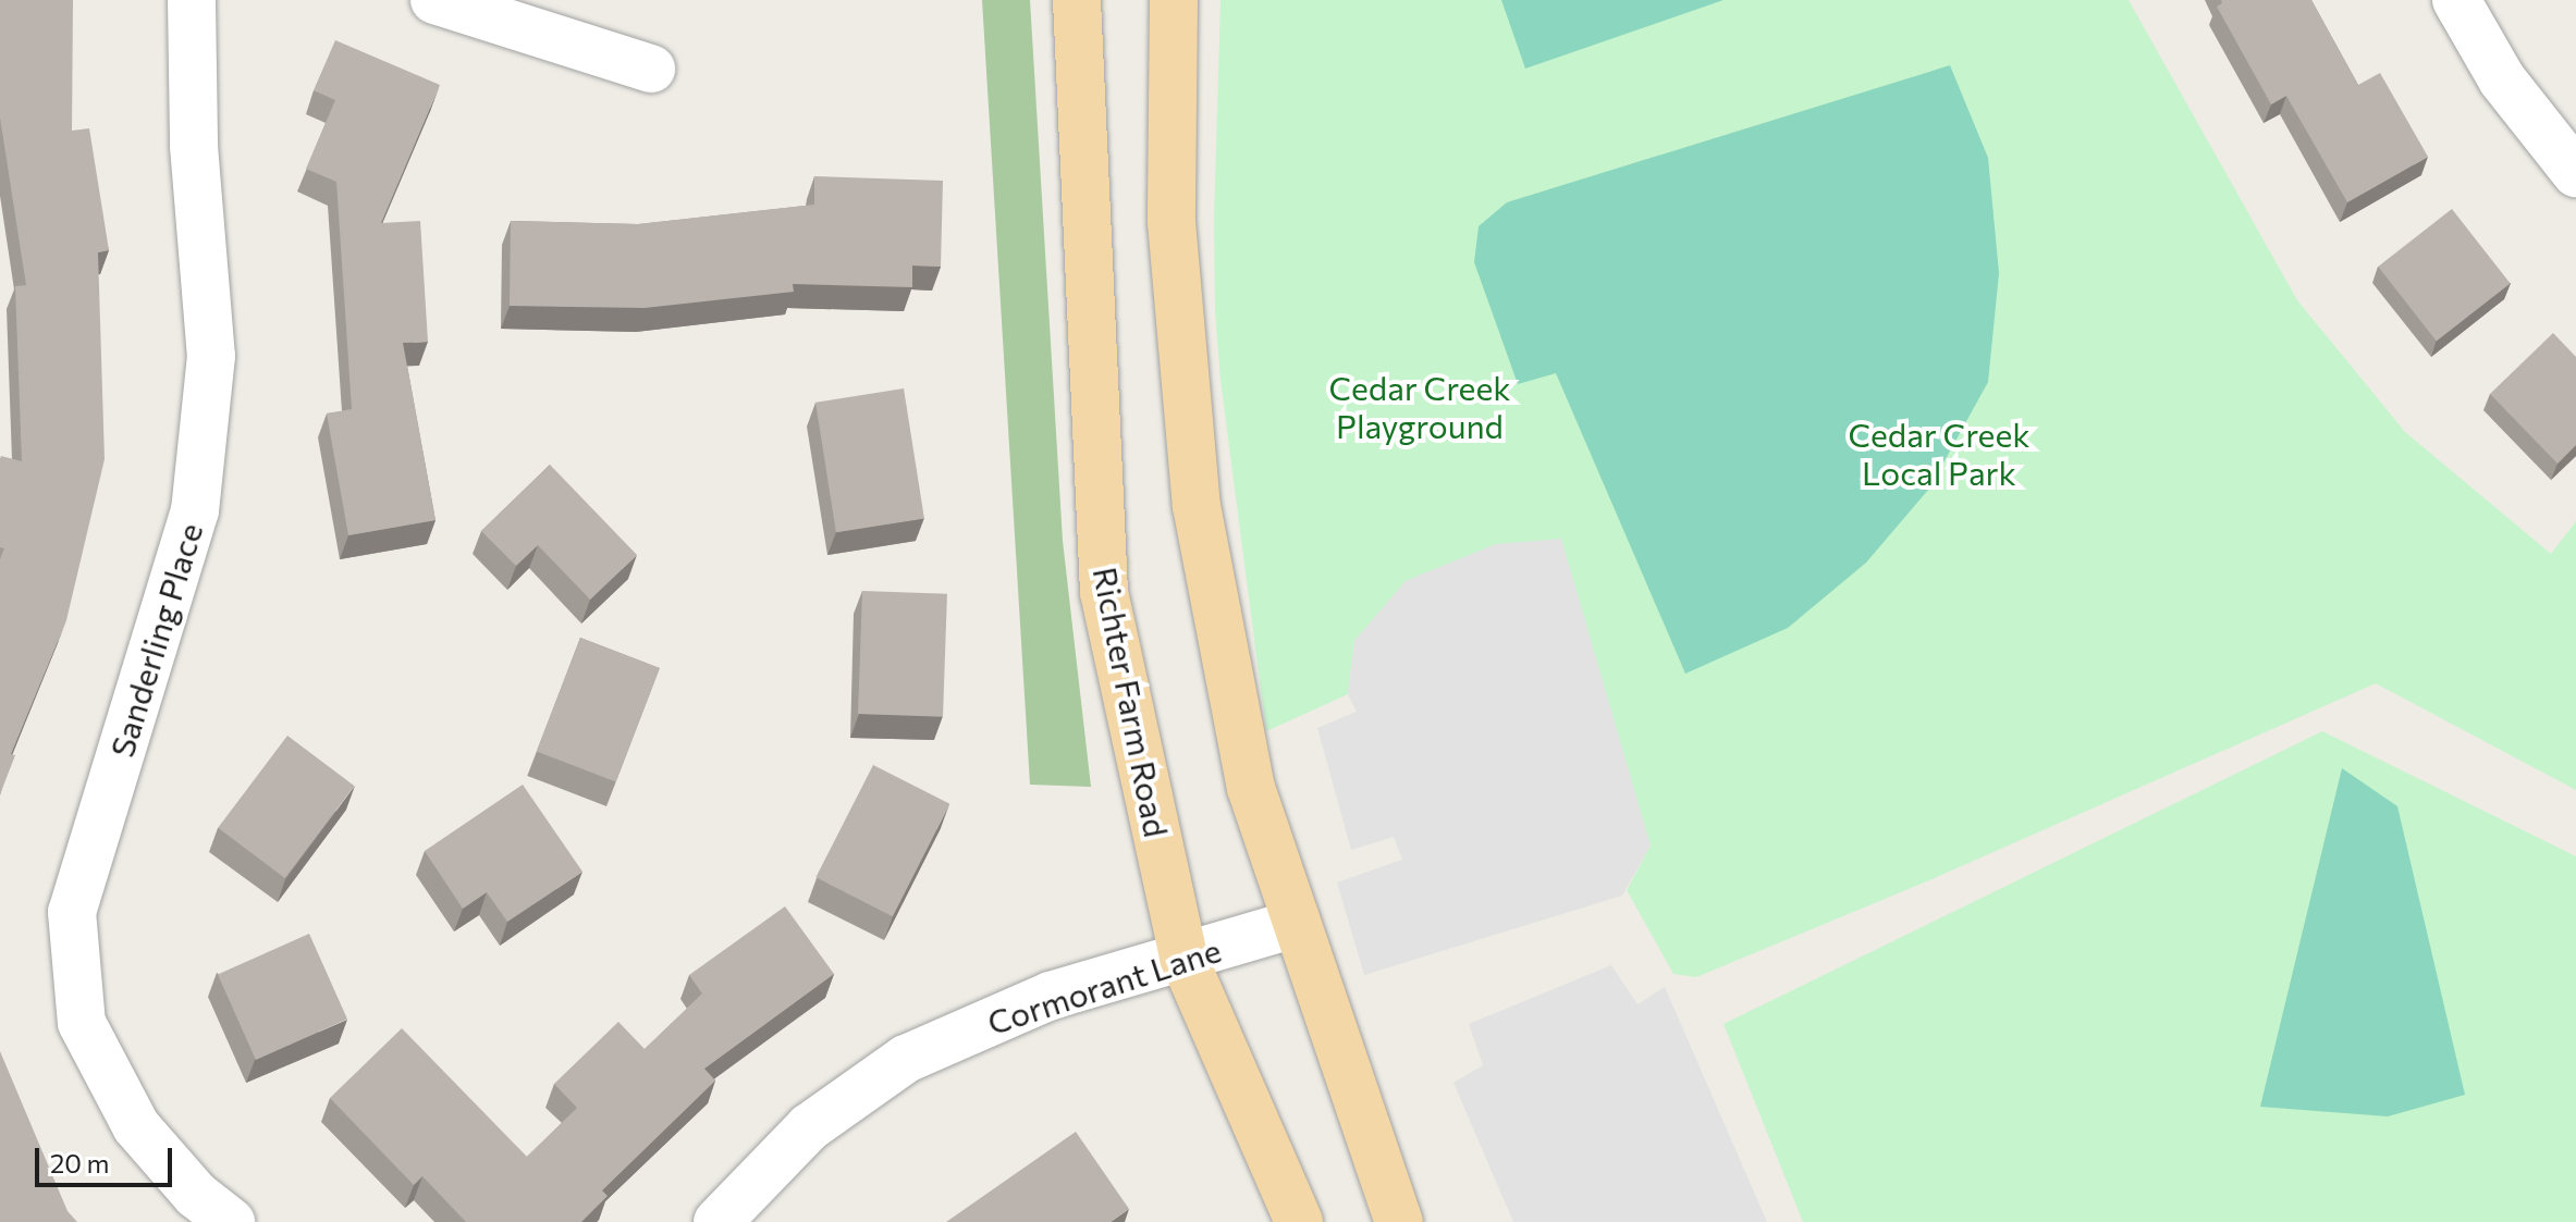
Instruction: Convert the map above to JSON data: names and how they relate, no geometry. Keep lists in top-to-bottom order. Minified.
{"streets":{"main road":["Richter Farm Road"],"street":["Sanderling Place","Cormorant Lane"]},"crossings":[["Richter Farm Road","Cormorant Lane"]],"parks":["Cedar Creek Playground","Cedar Creek Local Park"],"scale_bar":"20 m"}
